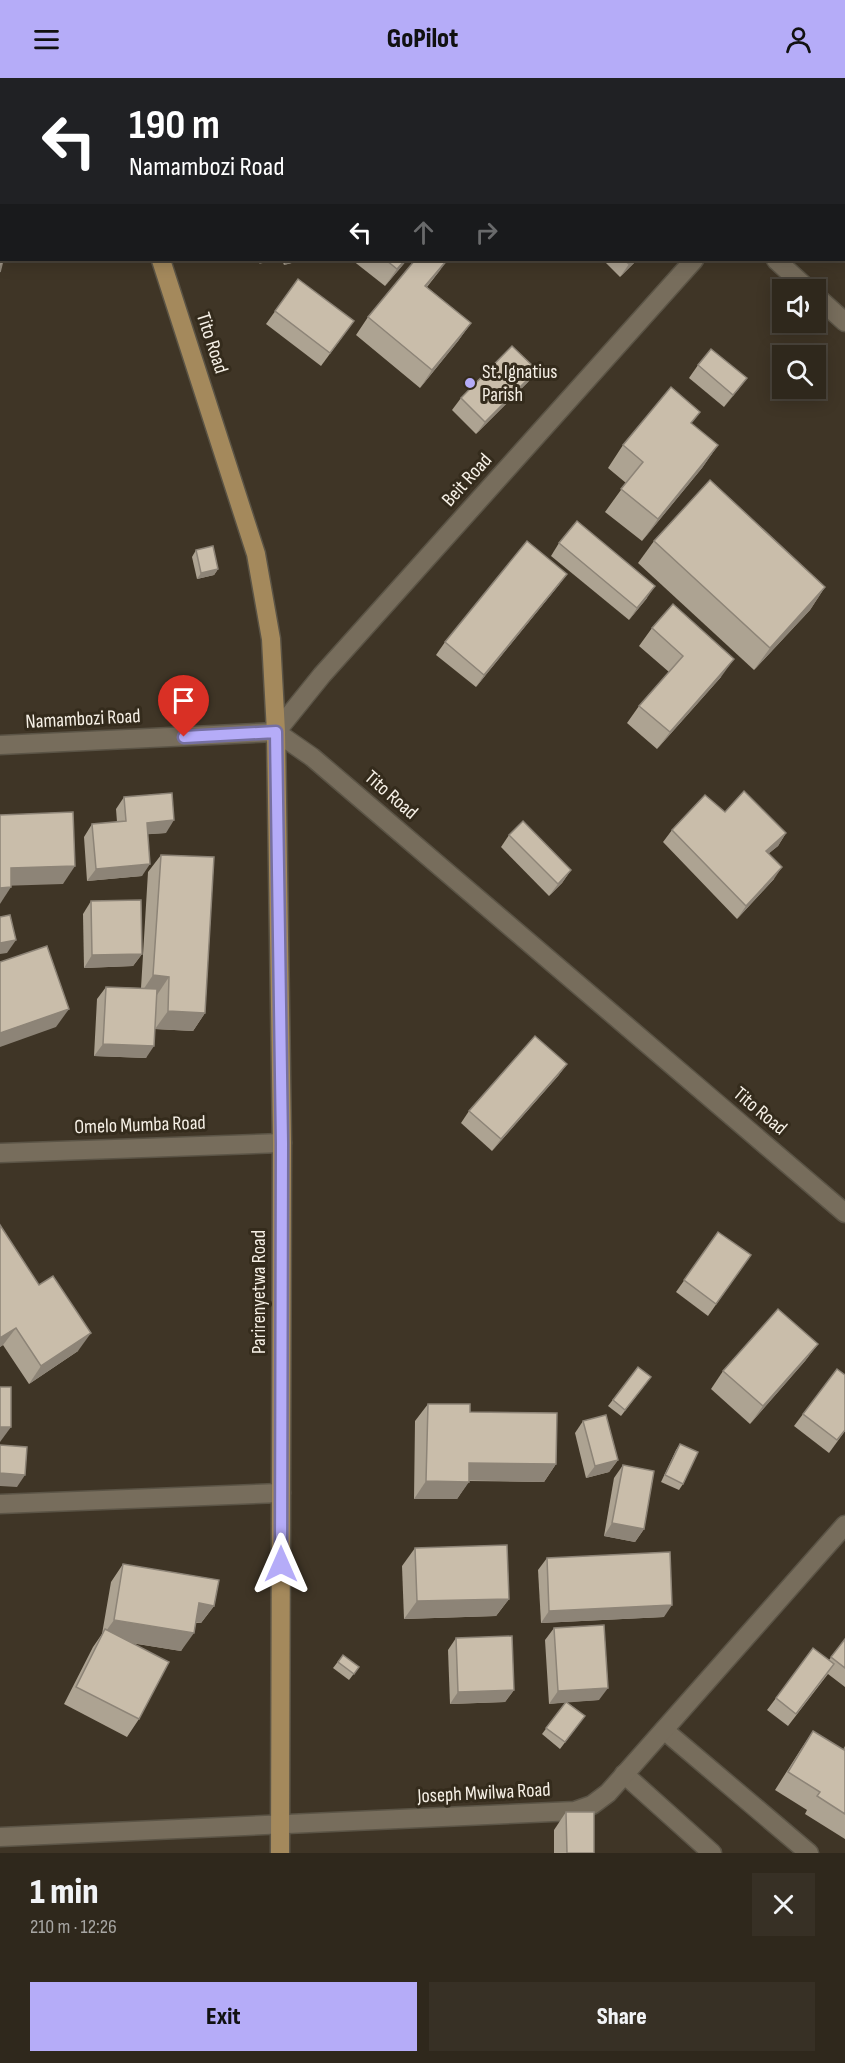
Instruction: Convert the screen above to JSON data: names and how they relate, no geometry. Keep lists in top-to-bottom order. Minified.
{"streets":{"main road":["Tito Road","Parirenyetwa Road"],"street":["Beit Road","Namambozi Road","Omelo Mumba Road","Joseph Mwilwa Road"]},"crossings":[["Tito Road","Beit Road"],["Tito Road","Namambozi Road"],["Tito Road","Parirenyetwa Road"],["Beit Road","Namambozi Road"],["Beit Road","Parirenyetwa Road"],["Namambozi Road","Parirenyetwa Road"],["Omelo Mumba Road","Parirenyetwa Road"],["Parirenyetwa Road","Joseph Mwilwa Road"]],"places":["St. Ignatius Parish"],"page":{"header":"GoPilot","turn":["190 m","Namambozi Road"],"heading":["1 min","210 m · 12:26"],"buttons":["Exit","Share"]}}
